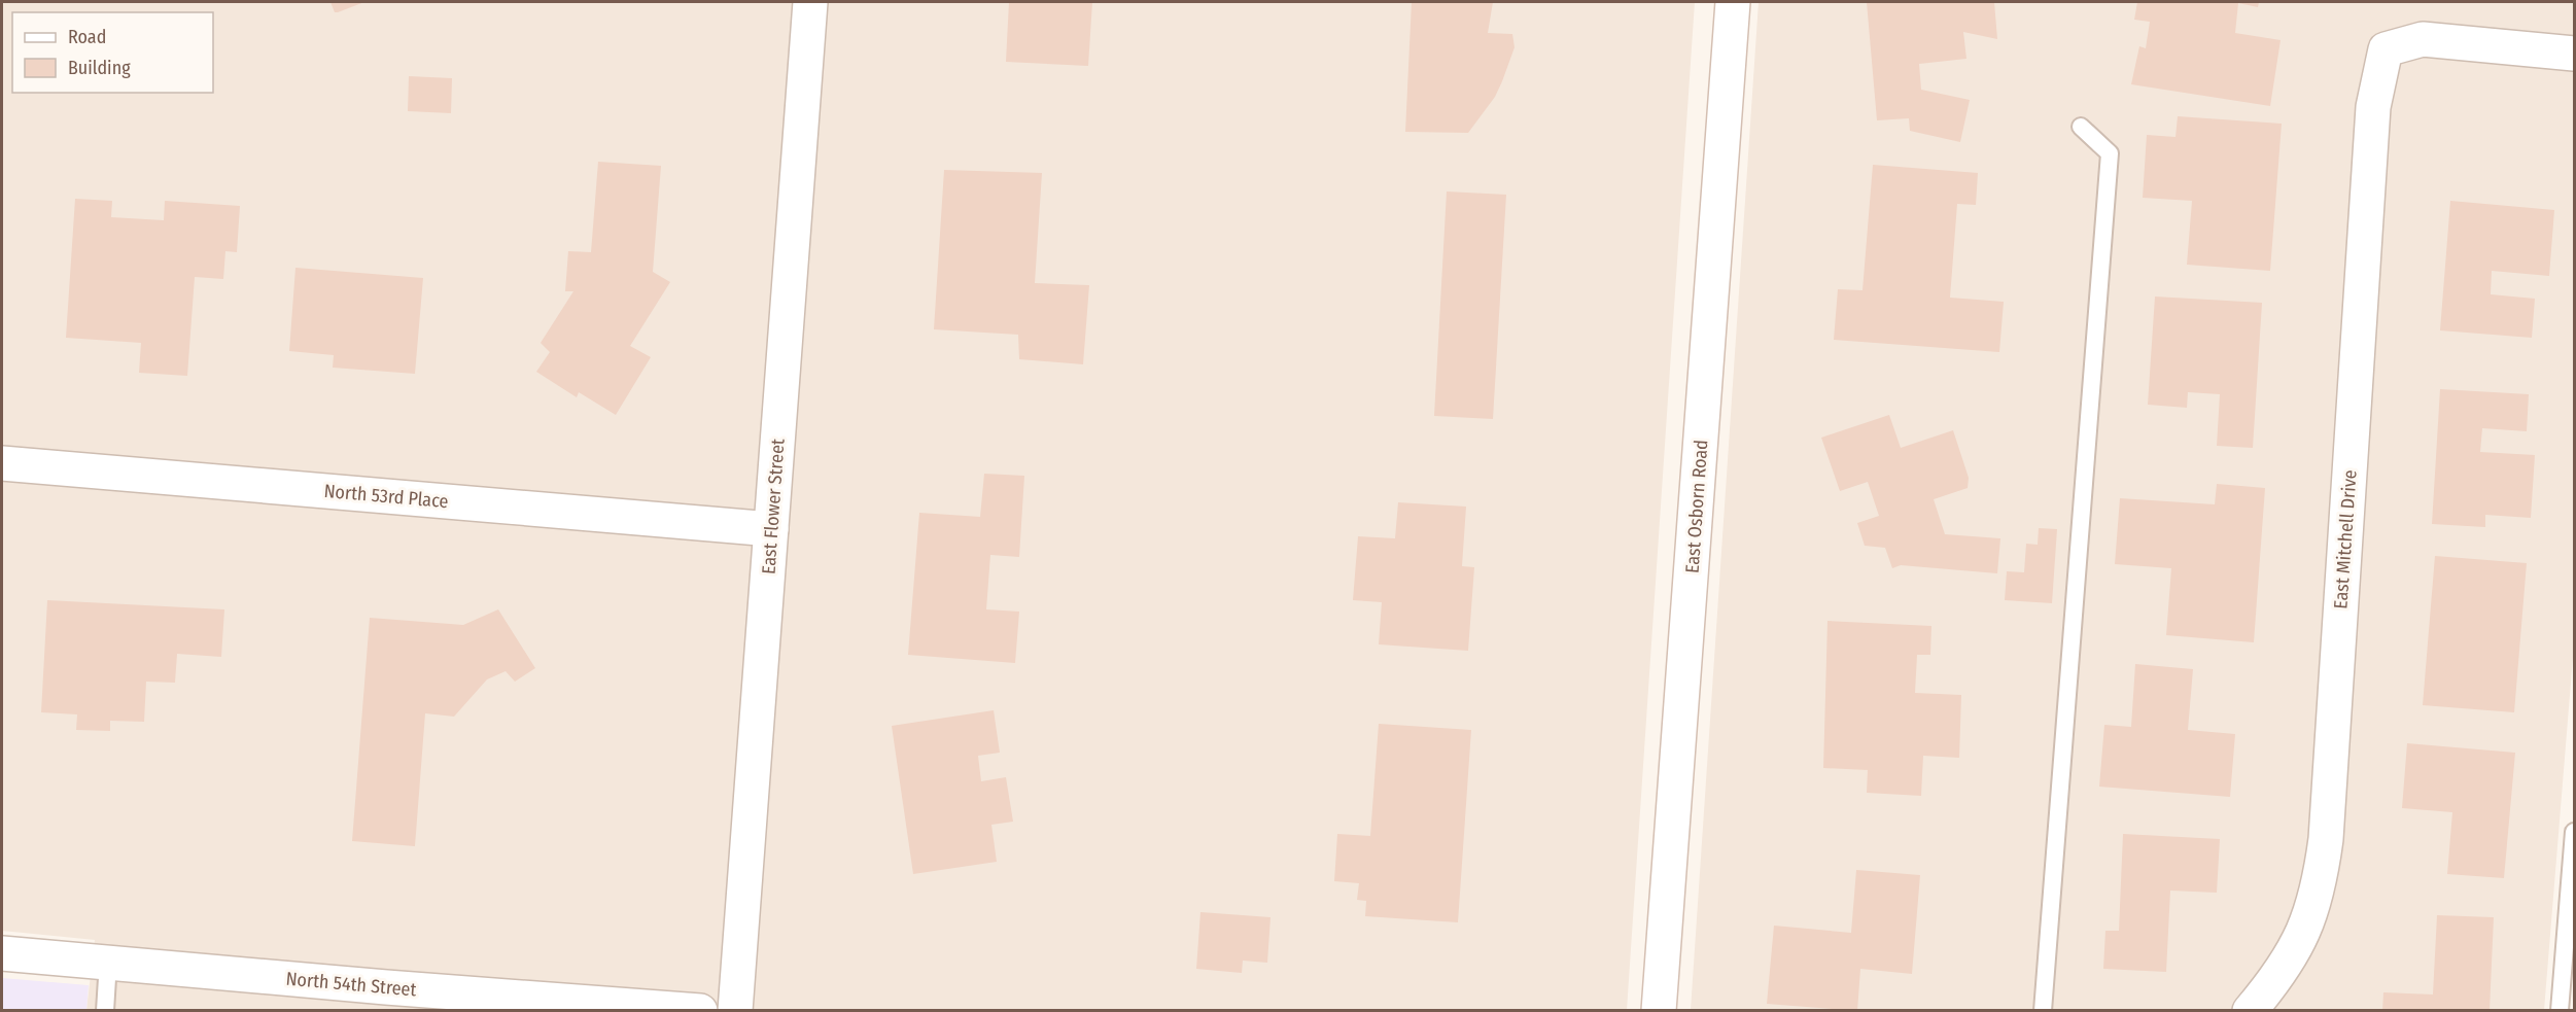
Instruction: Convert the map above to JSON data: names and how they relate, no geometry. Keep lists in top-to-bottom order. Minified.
{"streets":{"street":["North 53rd Place","East Flower Street","East Osborn Road","East Mitchell Drive","North 54th Street"]},"crossings":[["North 53rd Place","East Flower Street"]],"legend":["Road","Building"]}
